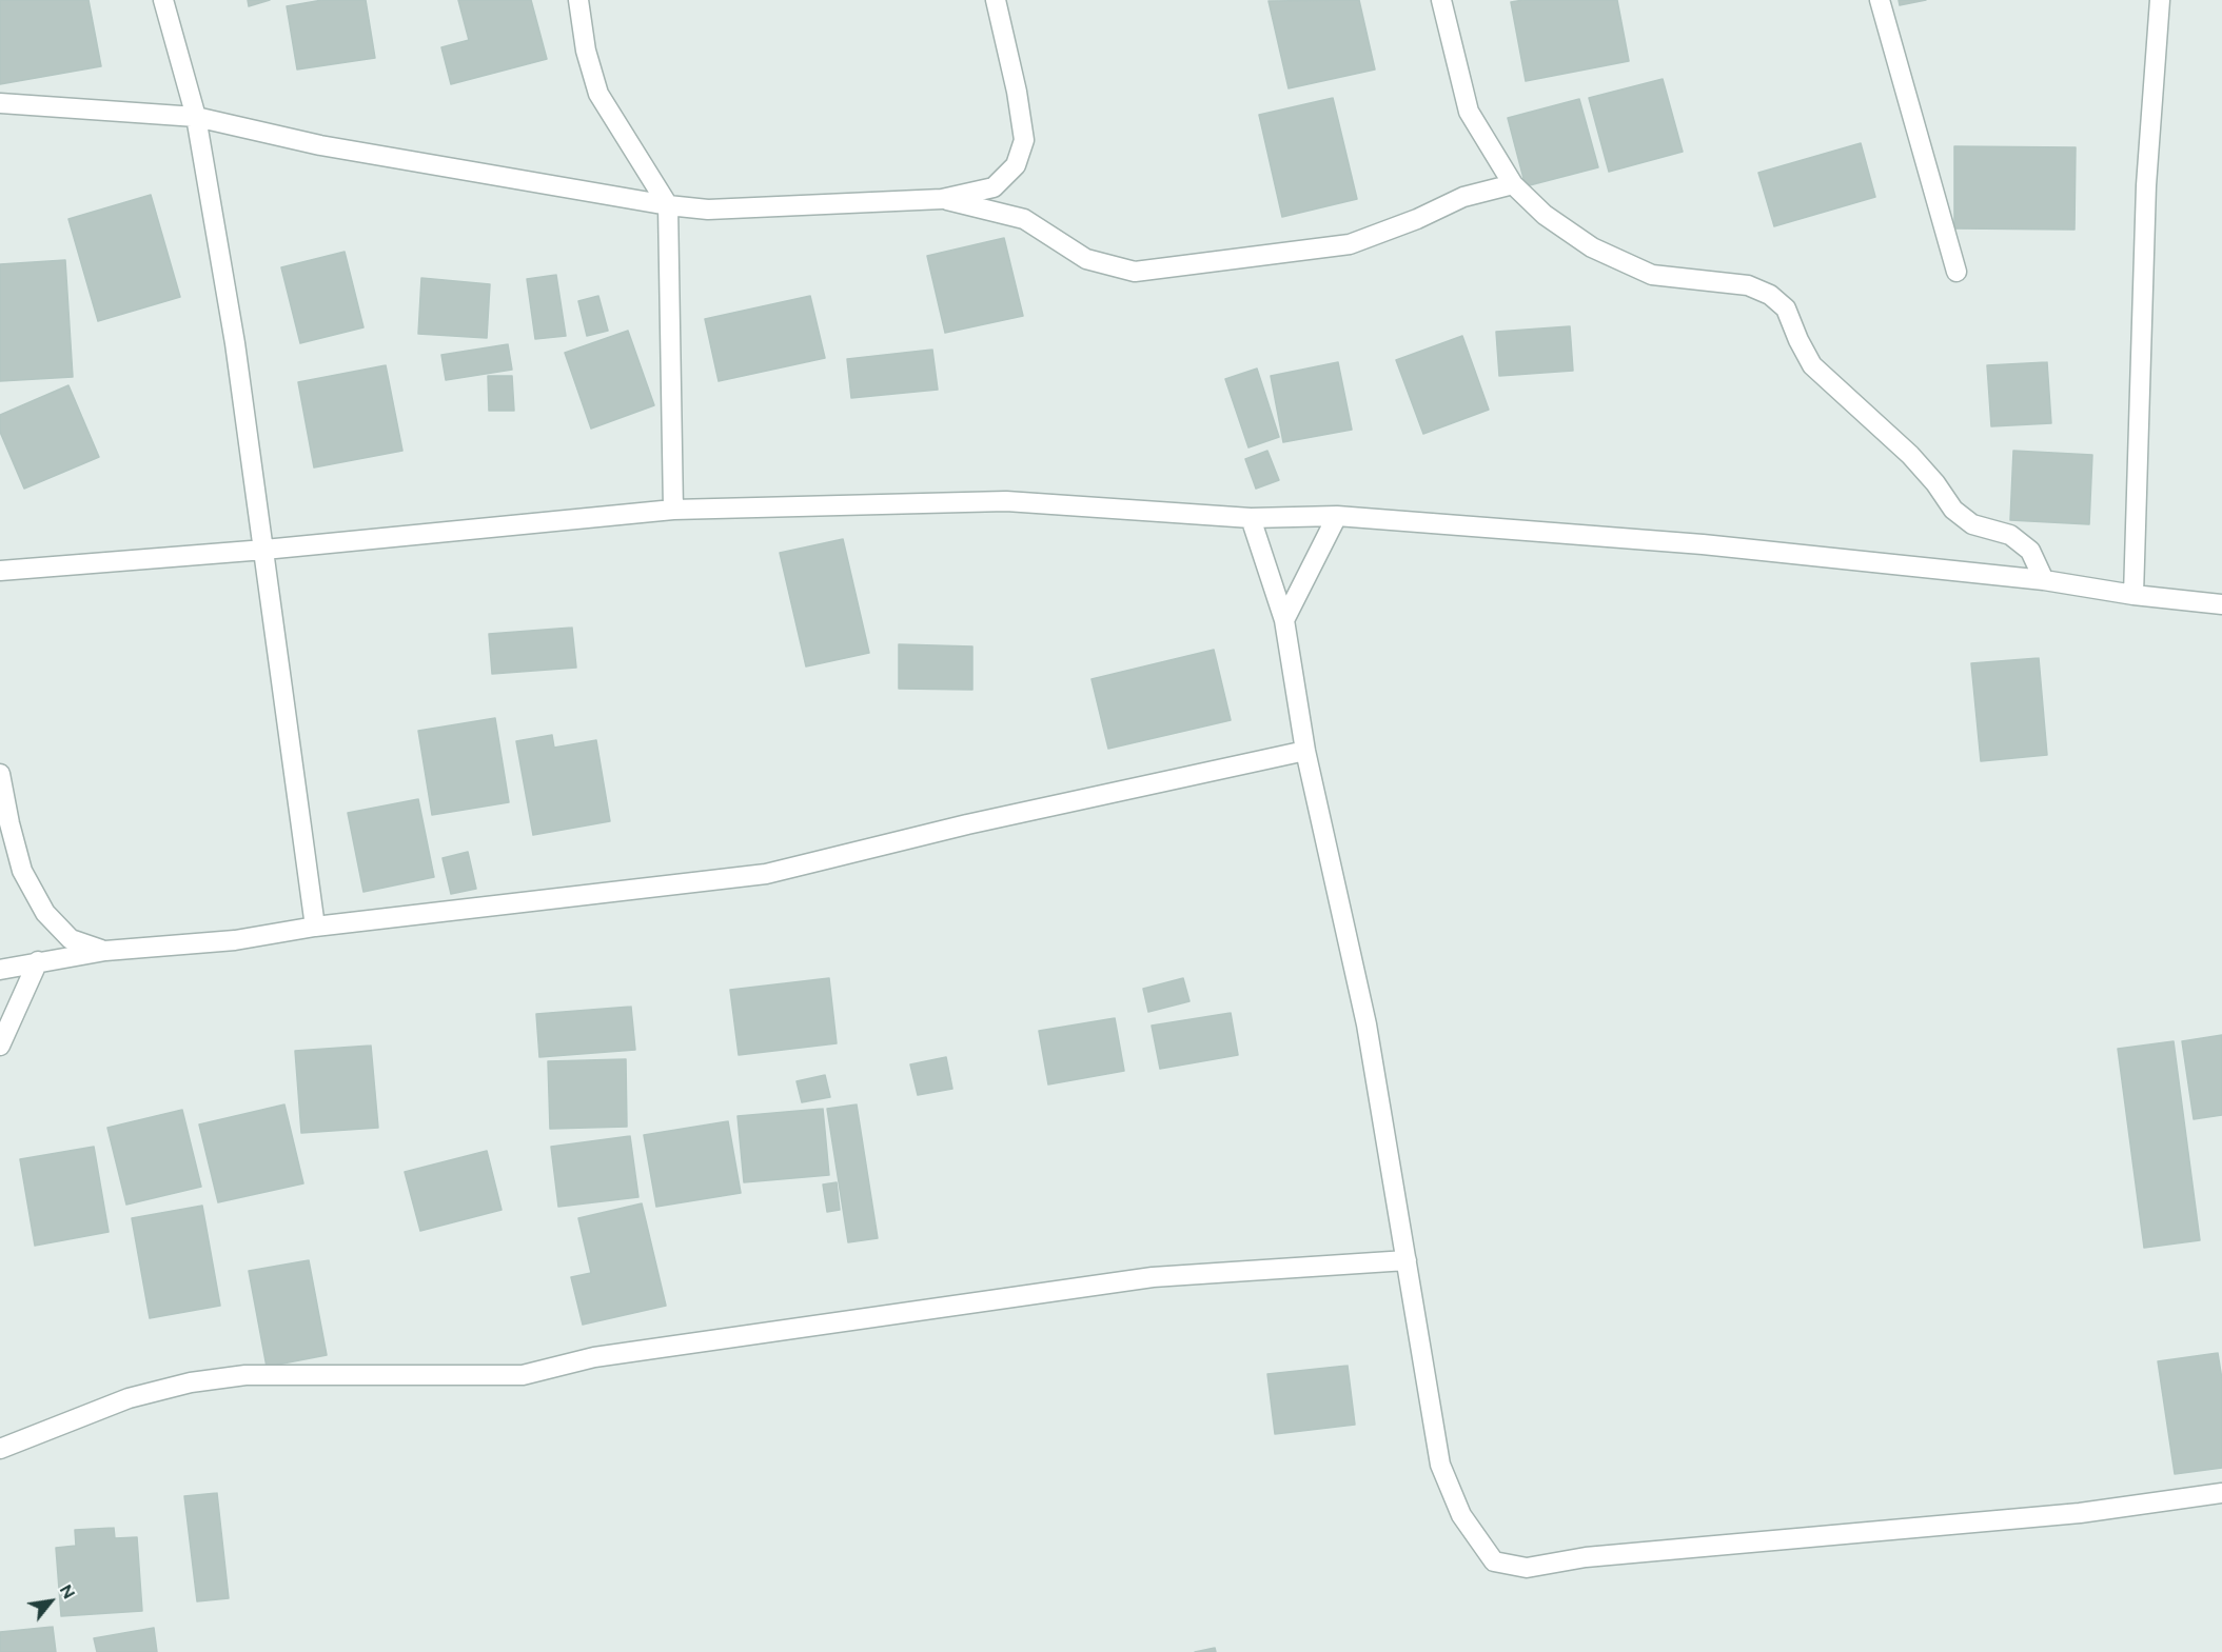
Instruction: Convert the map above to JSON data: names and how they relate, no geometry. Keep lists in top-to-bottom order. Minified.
{"north":"top right"}
